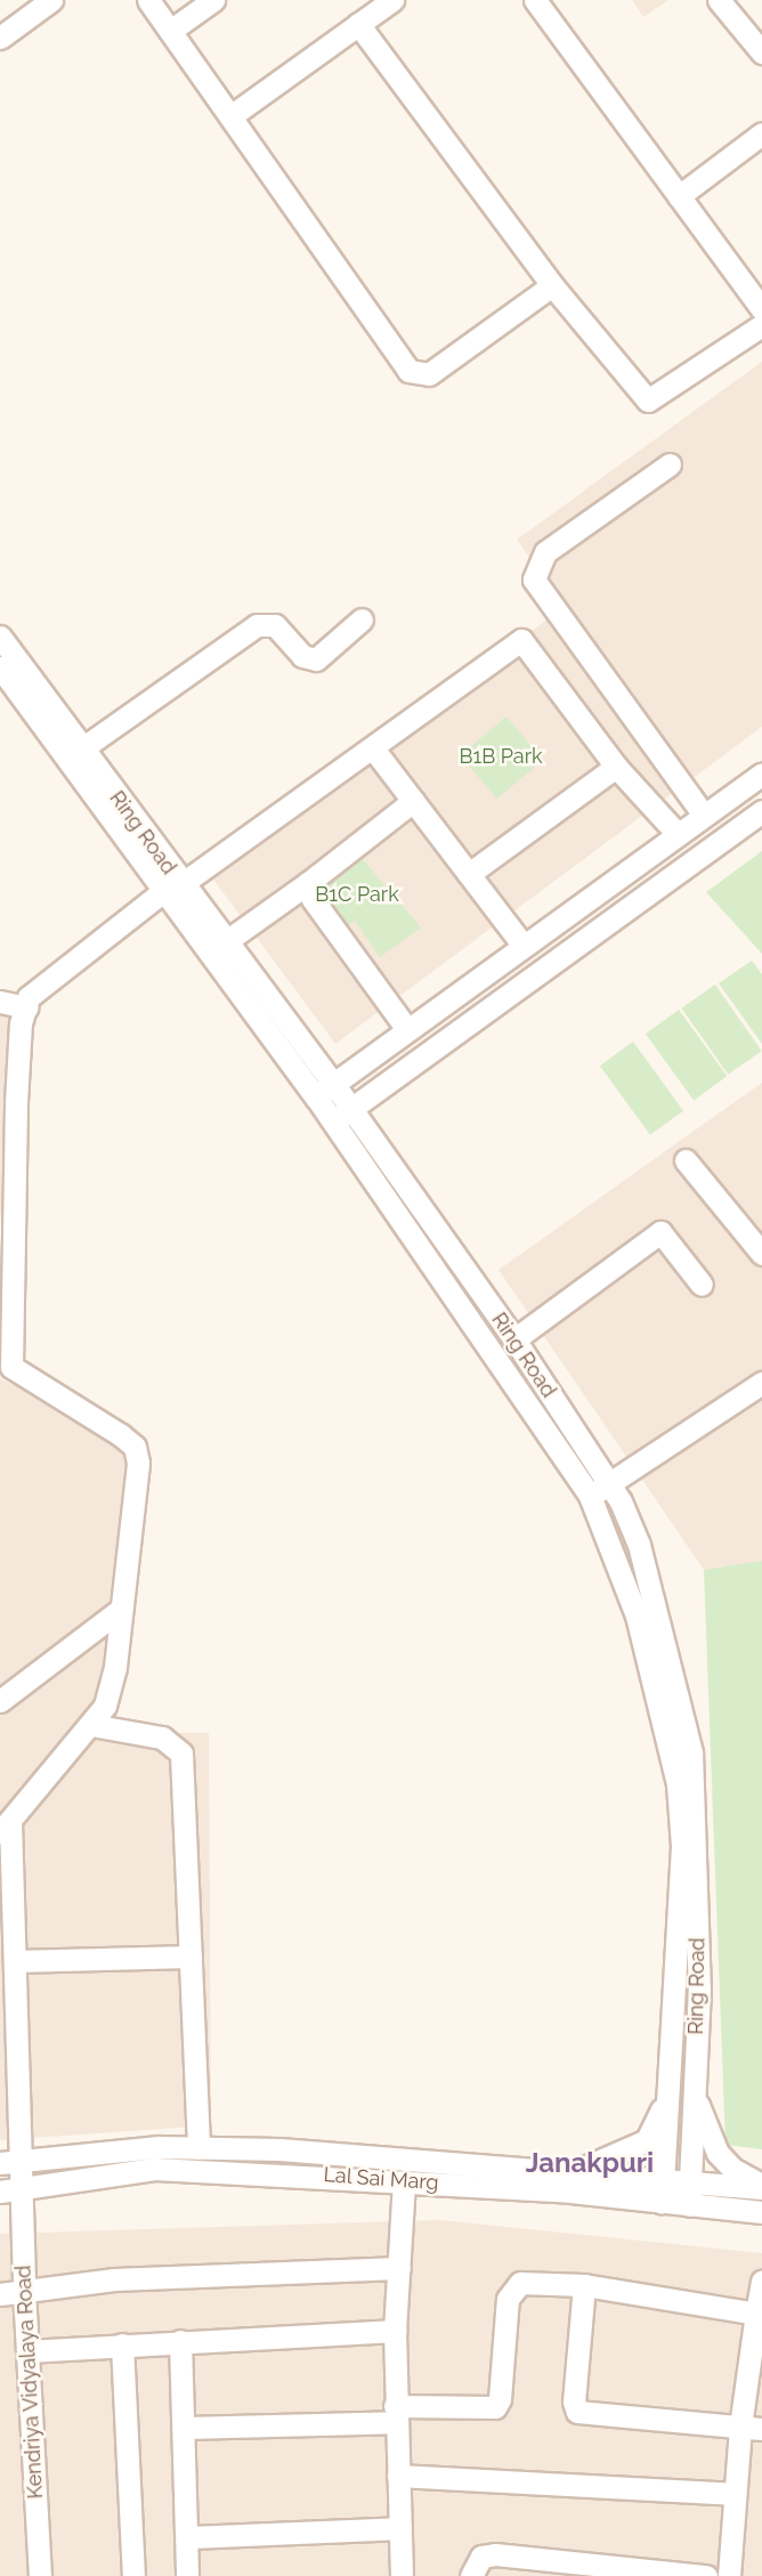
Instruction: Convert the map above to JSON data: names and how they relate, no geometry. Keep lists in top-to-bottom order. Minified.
{"streets":{"street":["Ring Road","Lal Sai Marg","Kendriya Vidyalaya Road"]},"crossings":[["Ring Road","Lal Sai Marg"],["Lal Sai Marg","Kendriya Vidyalaya Road"]],"districts":["Janakpuri"],"parks":["B1B Park","B1C Park"]}
